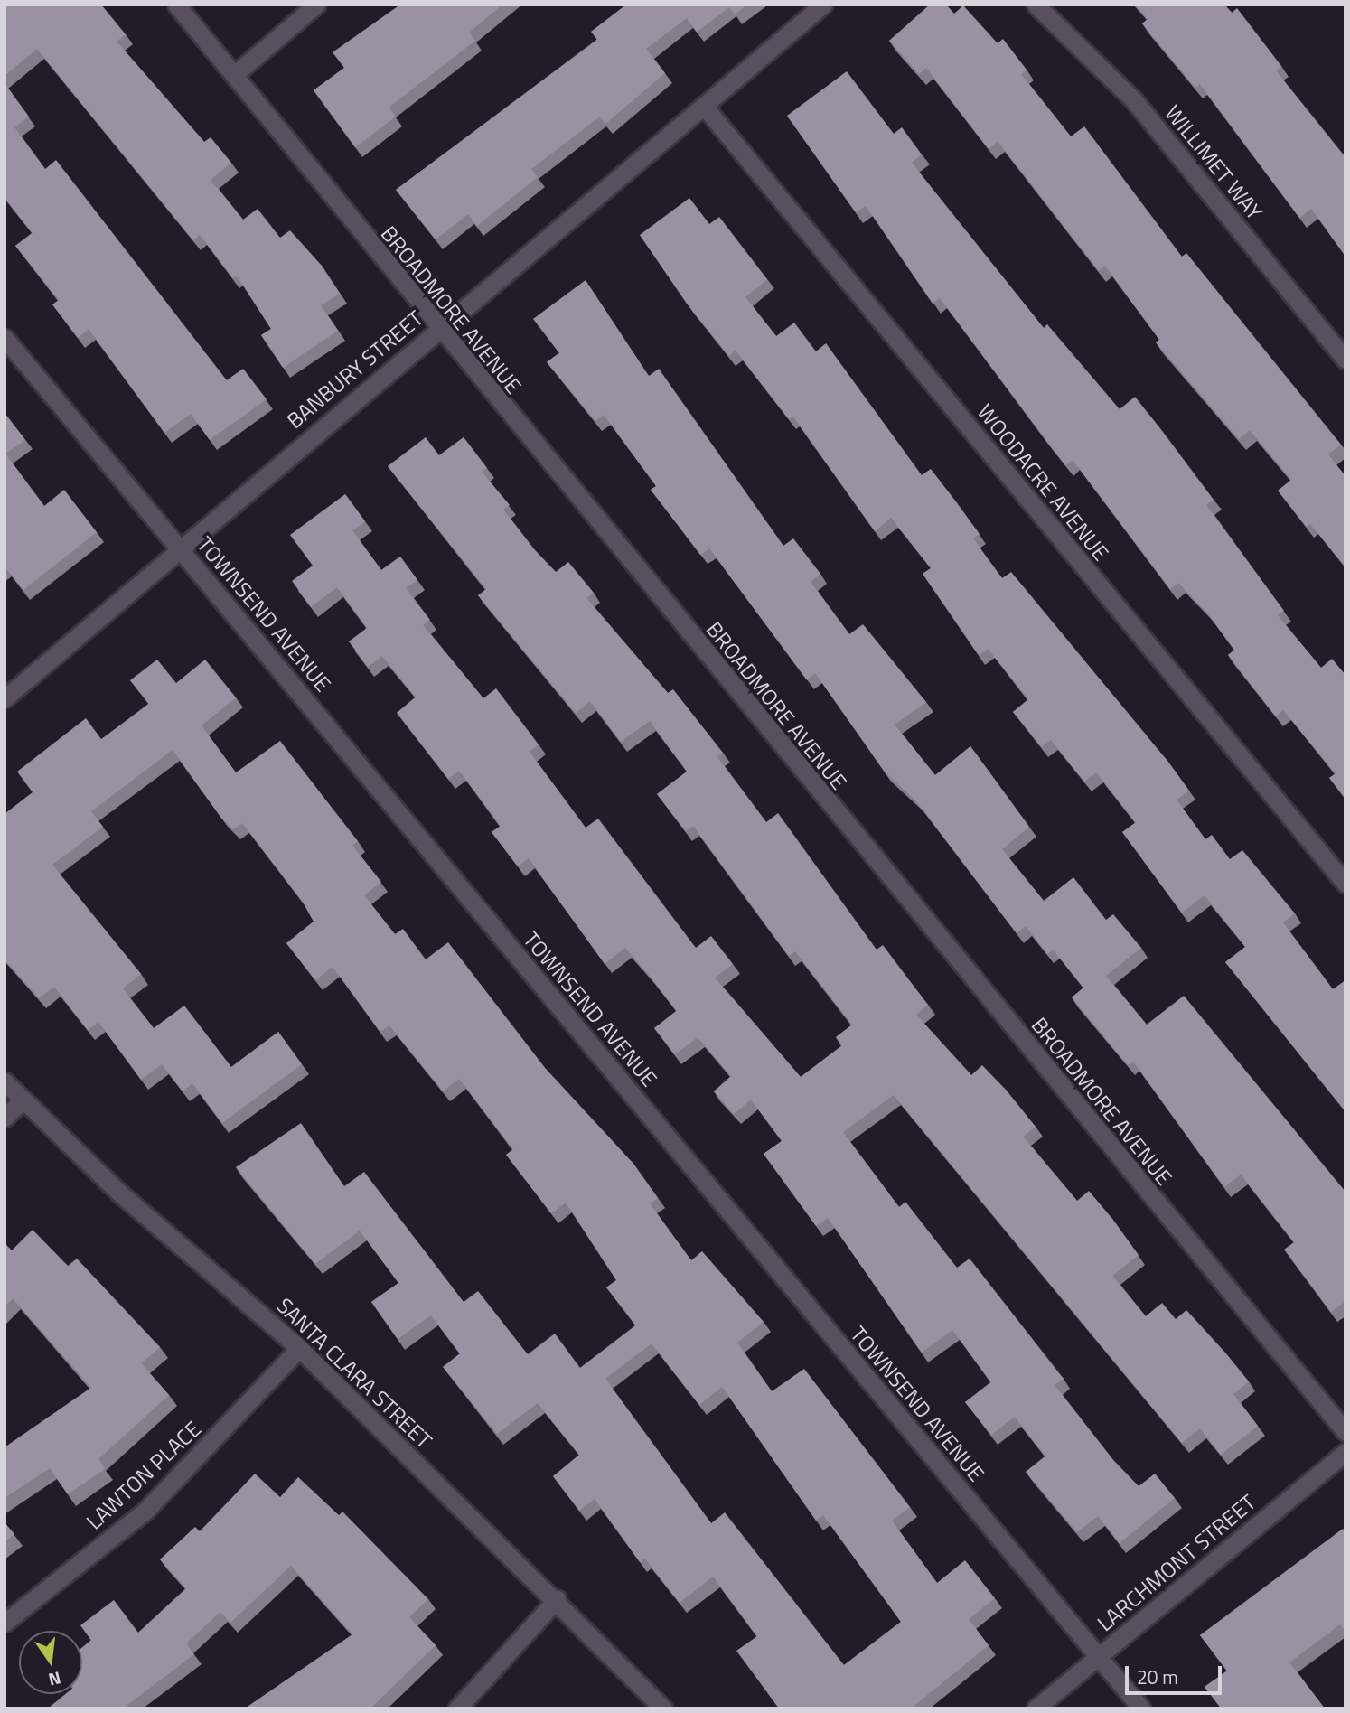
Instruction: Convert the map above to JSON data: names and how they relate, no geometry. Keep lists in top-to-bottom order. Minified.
{"streets":{"street":["WILLIMET WAY","BROADMORE AVENUE","BANBURY STREET","WOODACRE AVENUE","TOWNSEND AVENUE","SANTA CLARA STREET","LAWTON PLACE","LARCHMONT STREET"]},"crossings":[["BROADMORE AVENUE","BANBURY STREET"],["BANBURY STREET","WOODACRE AVENUE"],["BANBURY STREET","TOWNSEND AVENUE"],["TOWNSEND AVENUE","LARCHMONT STREET"],["SANTA CLARA STREET","LAWTON PLACE"]],"scale_bar":"20 m","north":"bottom"}
